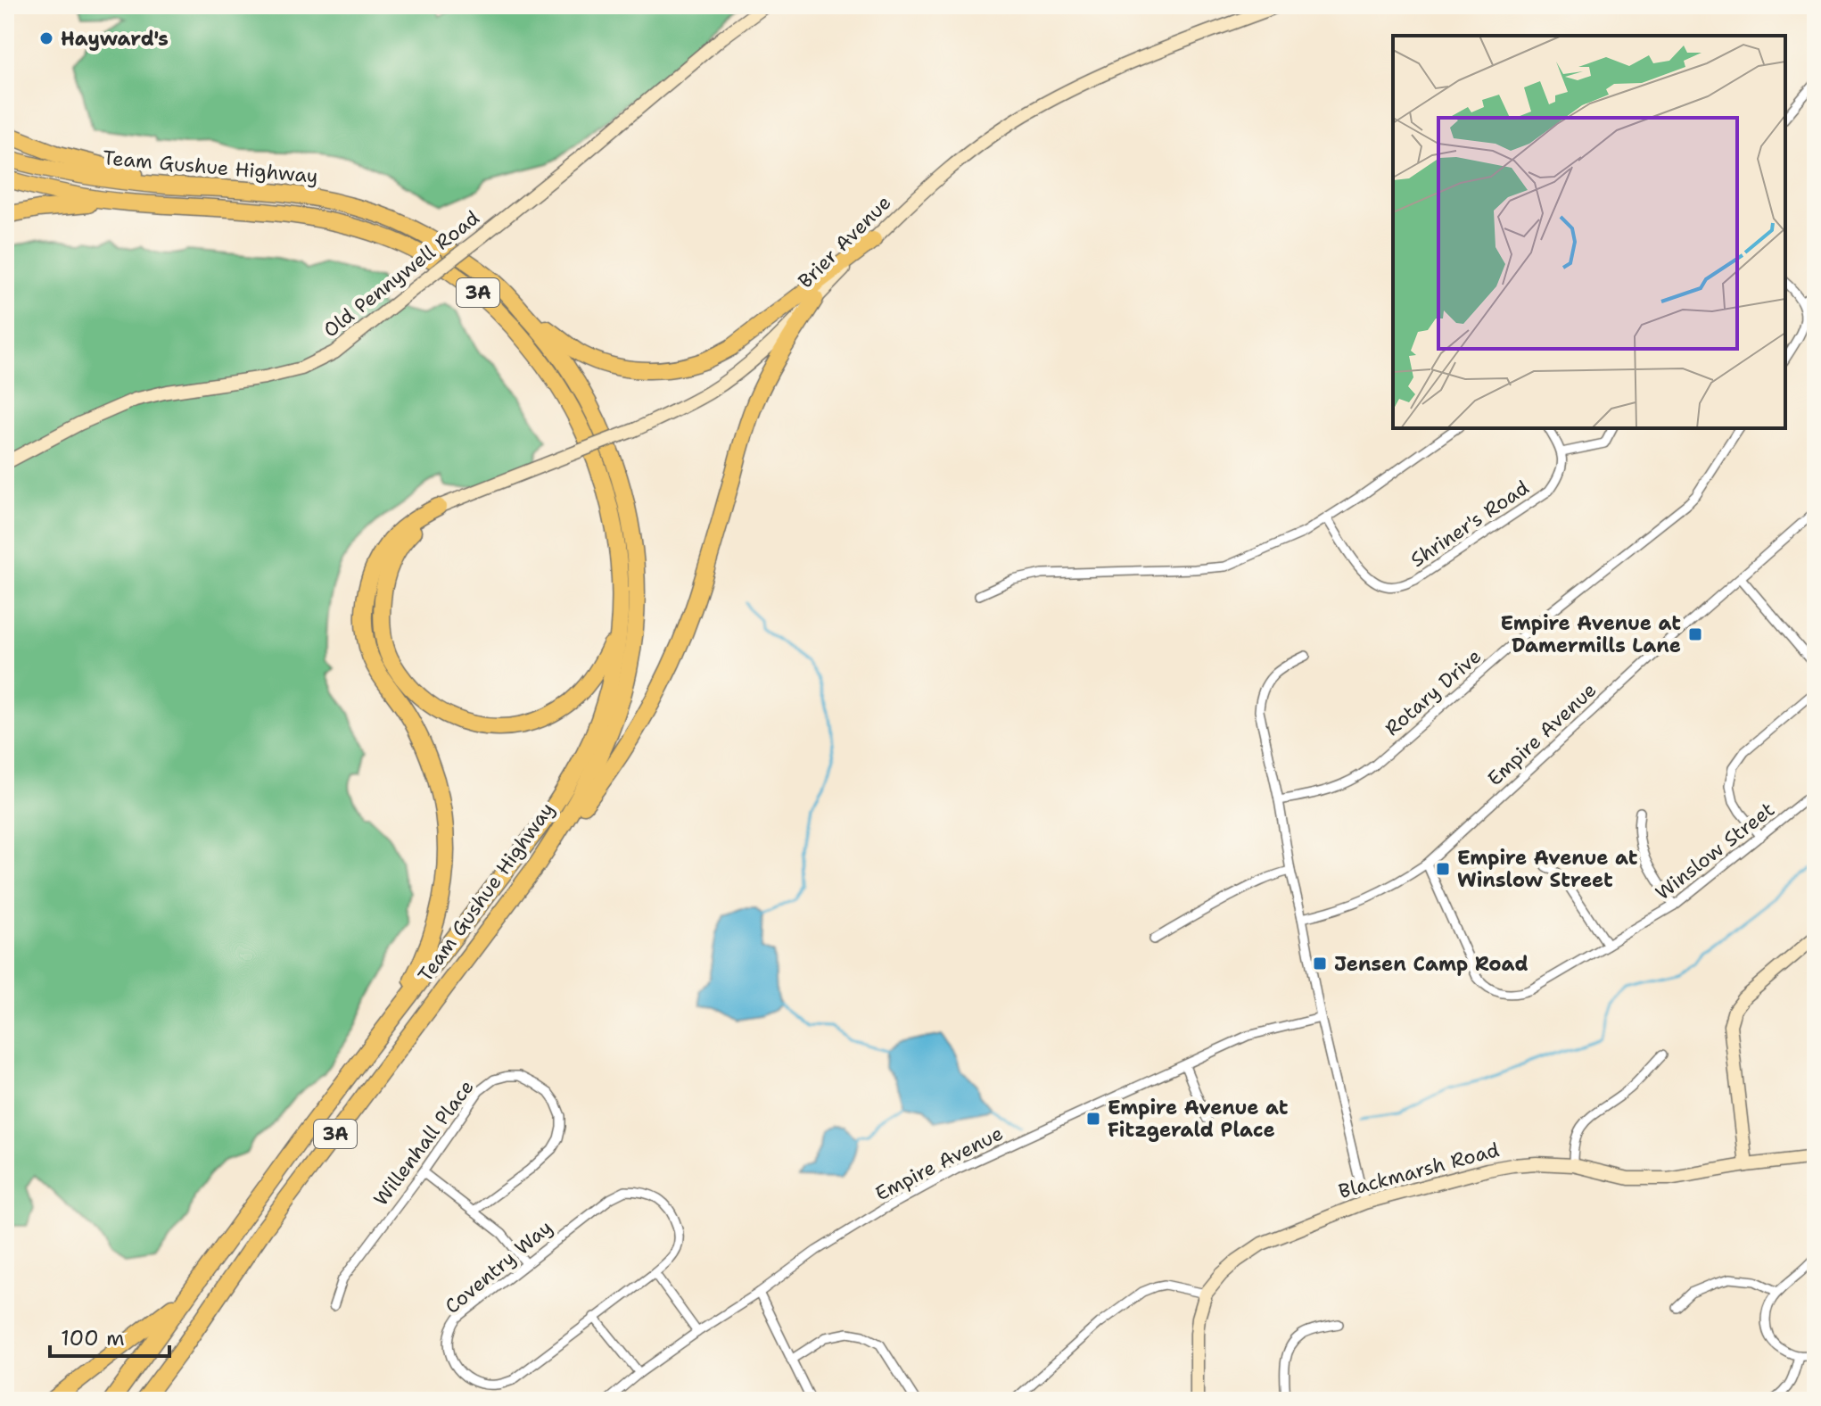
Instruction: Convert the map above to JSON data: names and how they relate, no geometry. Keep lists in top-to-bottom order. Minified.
{"streets":{"highway":["Team Gushue Highway","3A"],"street":["Brier Avenue","Old Pennywell Road","Shriner's Road","Rotary Drive","Empire Avenue","Winslow Street","Willenhall Place","Blackmarsh Road","Coventry Way"]},"crossings":[["Empire Avenue","Winslow Street"]],"places":{"other":["Hayward's"],"transit":["Empire Avenue at Damermills Lane","Empire Avenue at Winslow Street","Jensen Camp Road","Empire Avenue at Fitzgerald Place"]},"scale_bar":"100 m"}
